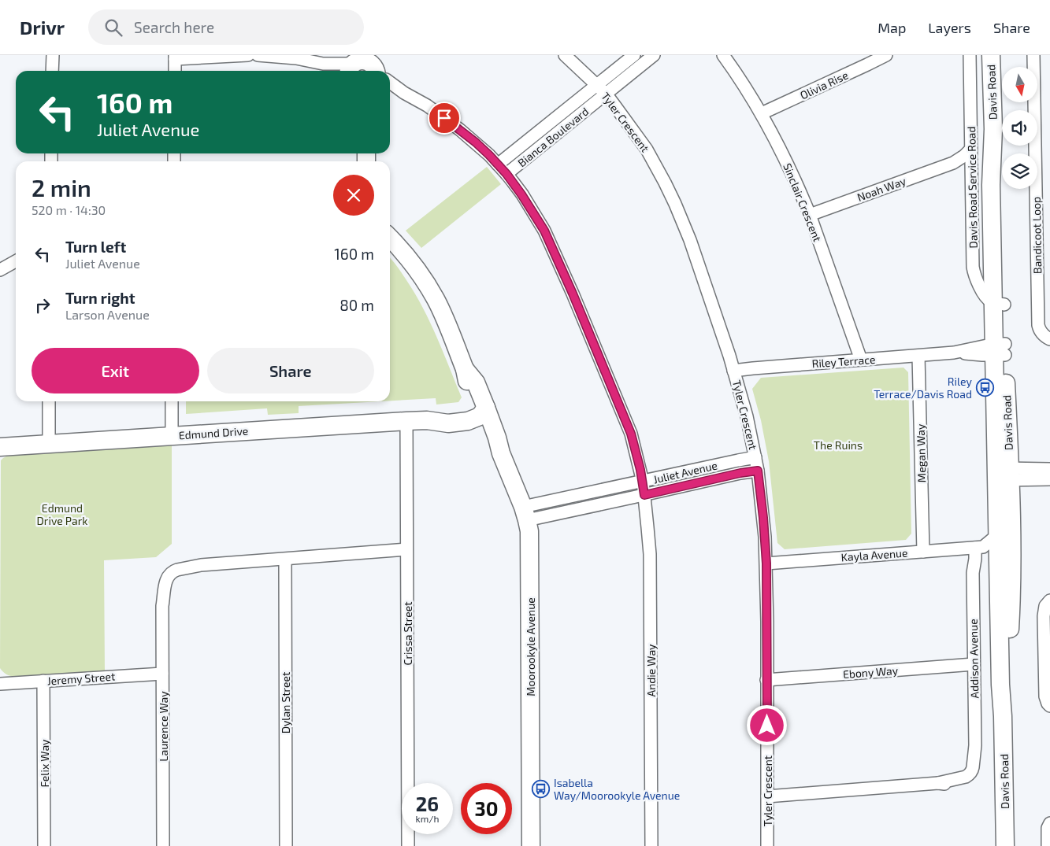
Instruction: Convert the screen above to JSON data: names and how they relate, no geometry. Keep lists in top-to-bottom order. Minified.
{"streets":{"street":["Olivia Rise","Davis Road","Tyler Crescent","Bianca Boulevard","Davis Road Service Road","Noah Way","Sinclair Crescent","Bandicoot Loop","Riley Terrace","Edmund Drive","Megan Way","Juliet Avenue","Kayla Avenue","Crissa Street","Moorookyle Avenue","Addison Avenue","Andie Way","Ebony Way","Jeremy Street","Dylan Street","Laurence Way","Felix Way"]},"crossings":[["Olivia Rise","Sinclair Crescent"],["Davis Road","Davis Road Service Road"],["Davis Road","Riley Terrace"],["Tyler Crescent","Bianca Boulevard"],["Tyler Crescent","Riley Terrace"],["Tyler Crescent","Juliet Avenue"],["Tyler Crescent","Kayla Avenue"],["Tyler Crescent","Addison Avenue"],["Tyler Crescent","Ebony Way"],["Bianca Boulevard","Andie Way"],["Davis Road Service Road","Noah Way"],["Noah Way","Sinclair Crescent"],["Sinclair Crescent","Riley Terrace"],["Riley Terrace","Megan Way"],["Edmund Drive","Crissa Street"],["Edmund Drive","Moorookyle Avenue"],["Megan Way","Kayla Avenue"],["Juliet Avenue","Moorookyle Avenue"],["Juliet Avenue","Andie Way"],["Kayla Avenue","Addison Avenue"],["Crissa Street","Laurence Way"],["Addison Avenue","Ebony Way"],["Jeremy Street","Laurence Way"],["Jeremy Street","Felix Way"],["Dylan Street","Laurence Way"]],"parks":["The Ruins","Edmund Drive Park"],"places":{"bus stop":["Riley Terrace/Davis Road","Isabella Way/Moorookyle Avenue"]},"north":"bottom","page":{"header":"Drivr","search":"Search here","nav":["Map","Layers","Share"],"turn":["160 m","Juliet Avenue"],"heading":["2 min","520 m · 14:30"],"list":[{"name":"Turn left","note":"Juliet Avenue","value":"160 m"},{"name":"Turn right","note":"Larson Avenue","value":"80 m"}],"buttons":["Exit","Share"],"speed":"26 km/h","limit":"30"}}
